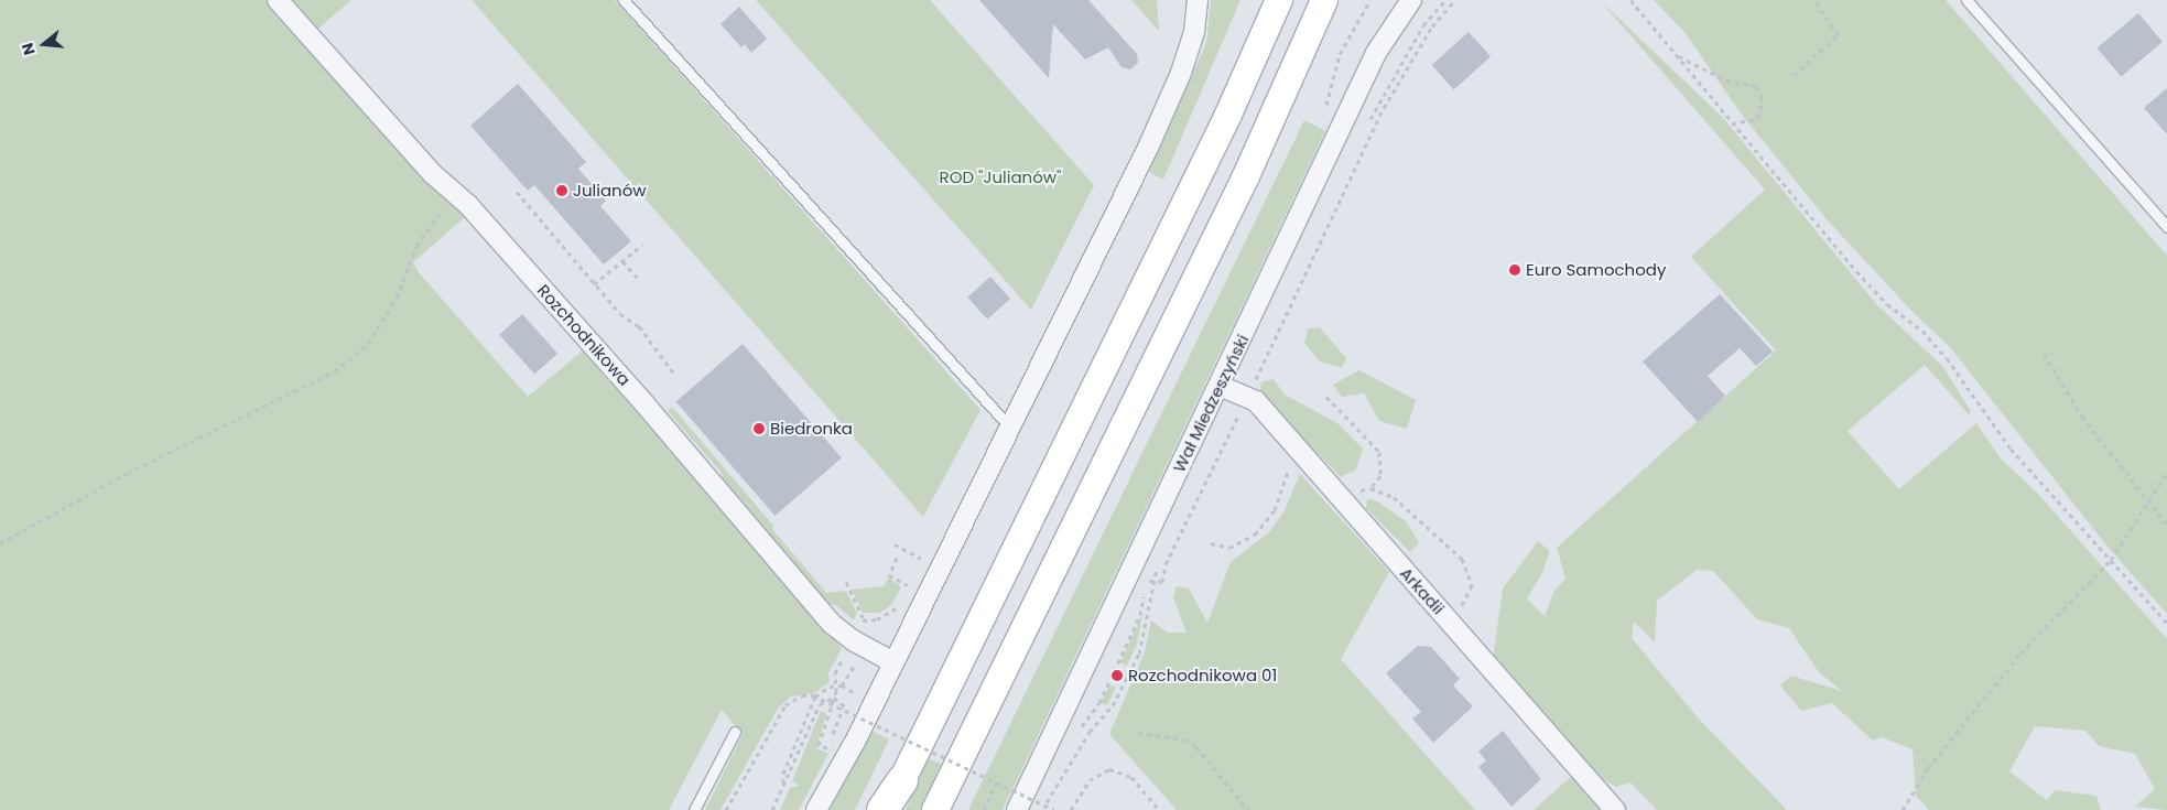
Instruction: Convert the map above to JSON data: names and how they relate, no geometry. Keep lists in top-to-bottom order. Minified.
{"streets":{"street":["Rozchodnikowa","Wał Miedzeszyński","Arkadii"]},"crossings":[["Wał Miedzeszyński","Arkadii"]],"parks":["ROD \"Julianów\""],"places":["Julianów","Euro Samochody","Biedronka","Rozchodnikowa 01"],"north":"left"}
